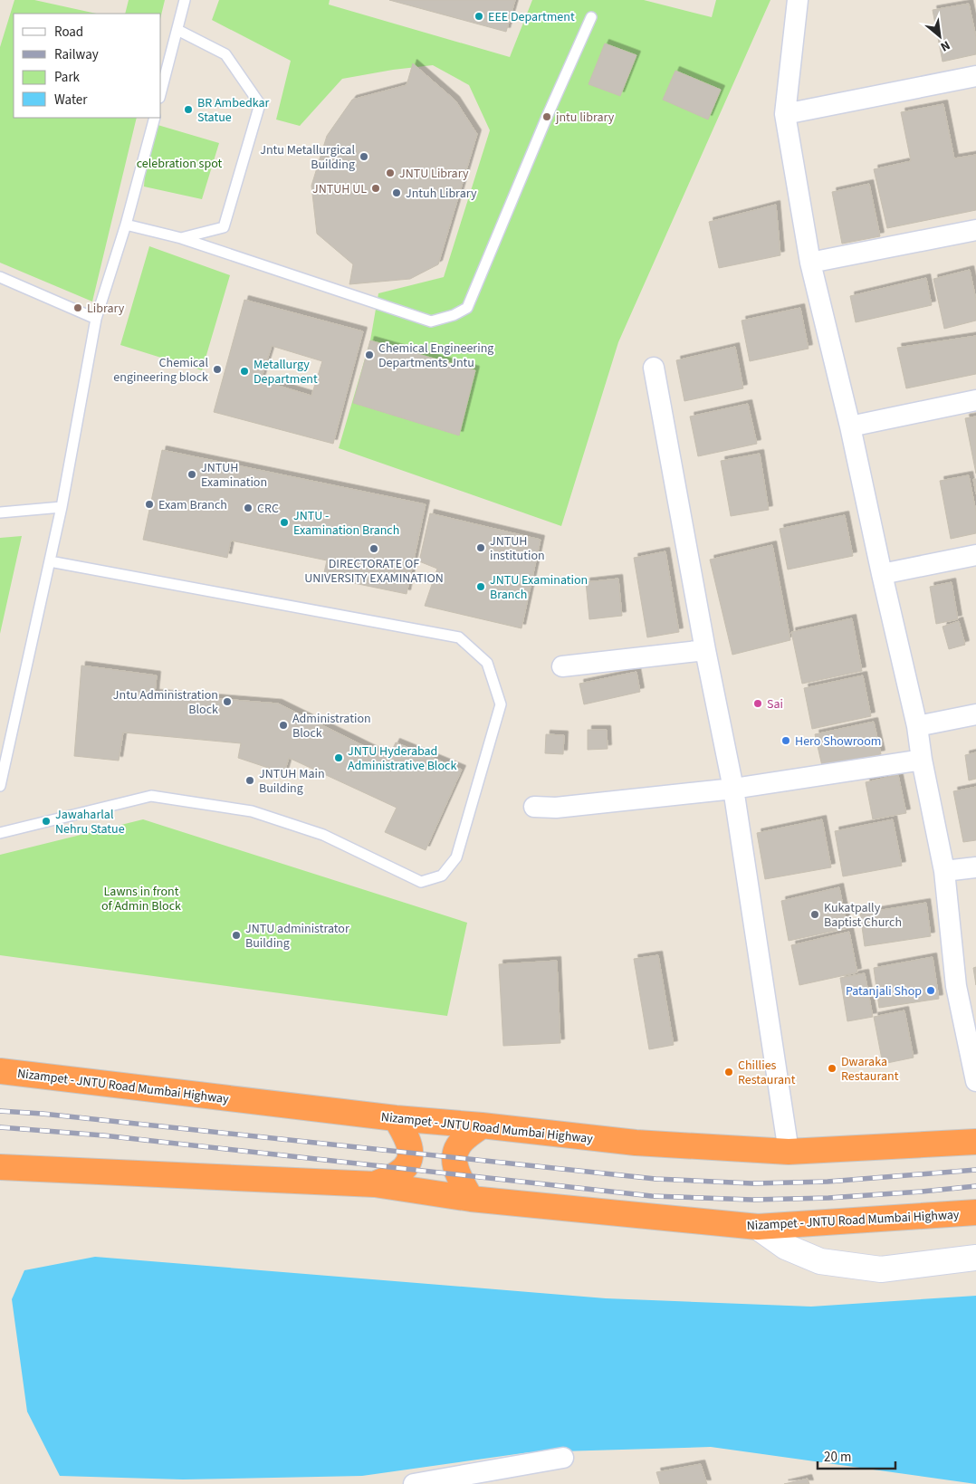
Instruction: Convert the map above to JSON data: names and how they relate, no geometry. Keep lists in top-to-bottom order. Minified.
{"streets":{"highway":["Nizampet - JNTU Road Mumbai Highway"]},"parks":["celebration spot","Lawns in front of Admin Block"],"places":["EEE Department","BR Ambedkar Statue","jntu library","Jntu Metallurgical Building","JNTU Library","JNTUH UL","Jntuh Library","Library","Chemical Engineering Departments Jntu","Chemical engineering block","Metallurgy Department","JNTUH Examination","Exam Branch","CRC","JNTU - Examination Branch","JNTUH institution","DIRECTORATE OF UNIVERSITY EXAMINATION","JNTU Examination Branch","Jntu Administration Block","Sai","Administration Block","Hero Showroom","JNTU Hyderabad Administrative Block","JNTUH Main Building","Jawaharlal Nehru Statue","Kukatpally Baptist Church","JNTU administrator Building","Patanjali Shop","Dwaraka Restaurant","Chillies Restaurant"],"legend":["Road","Railway","Park","Water"],"scale_bar":"20 m","north":"bottom right"}
